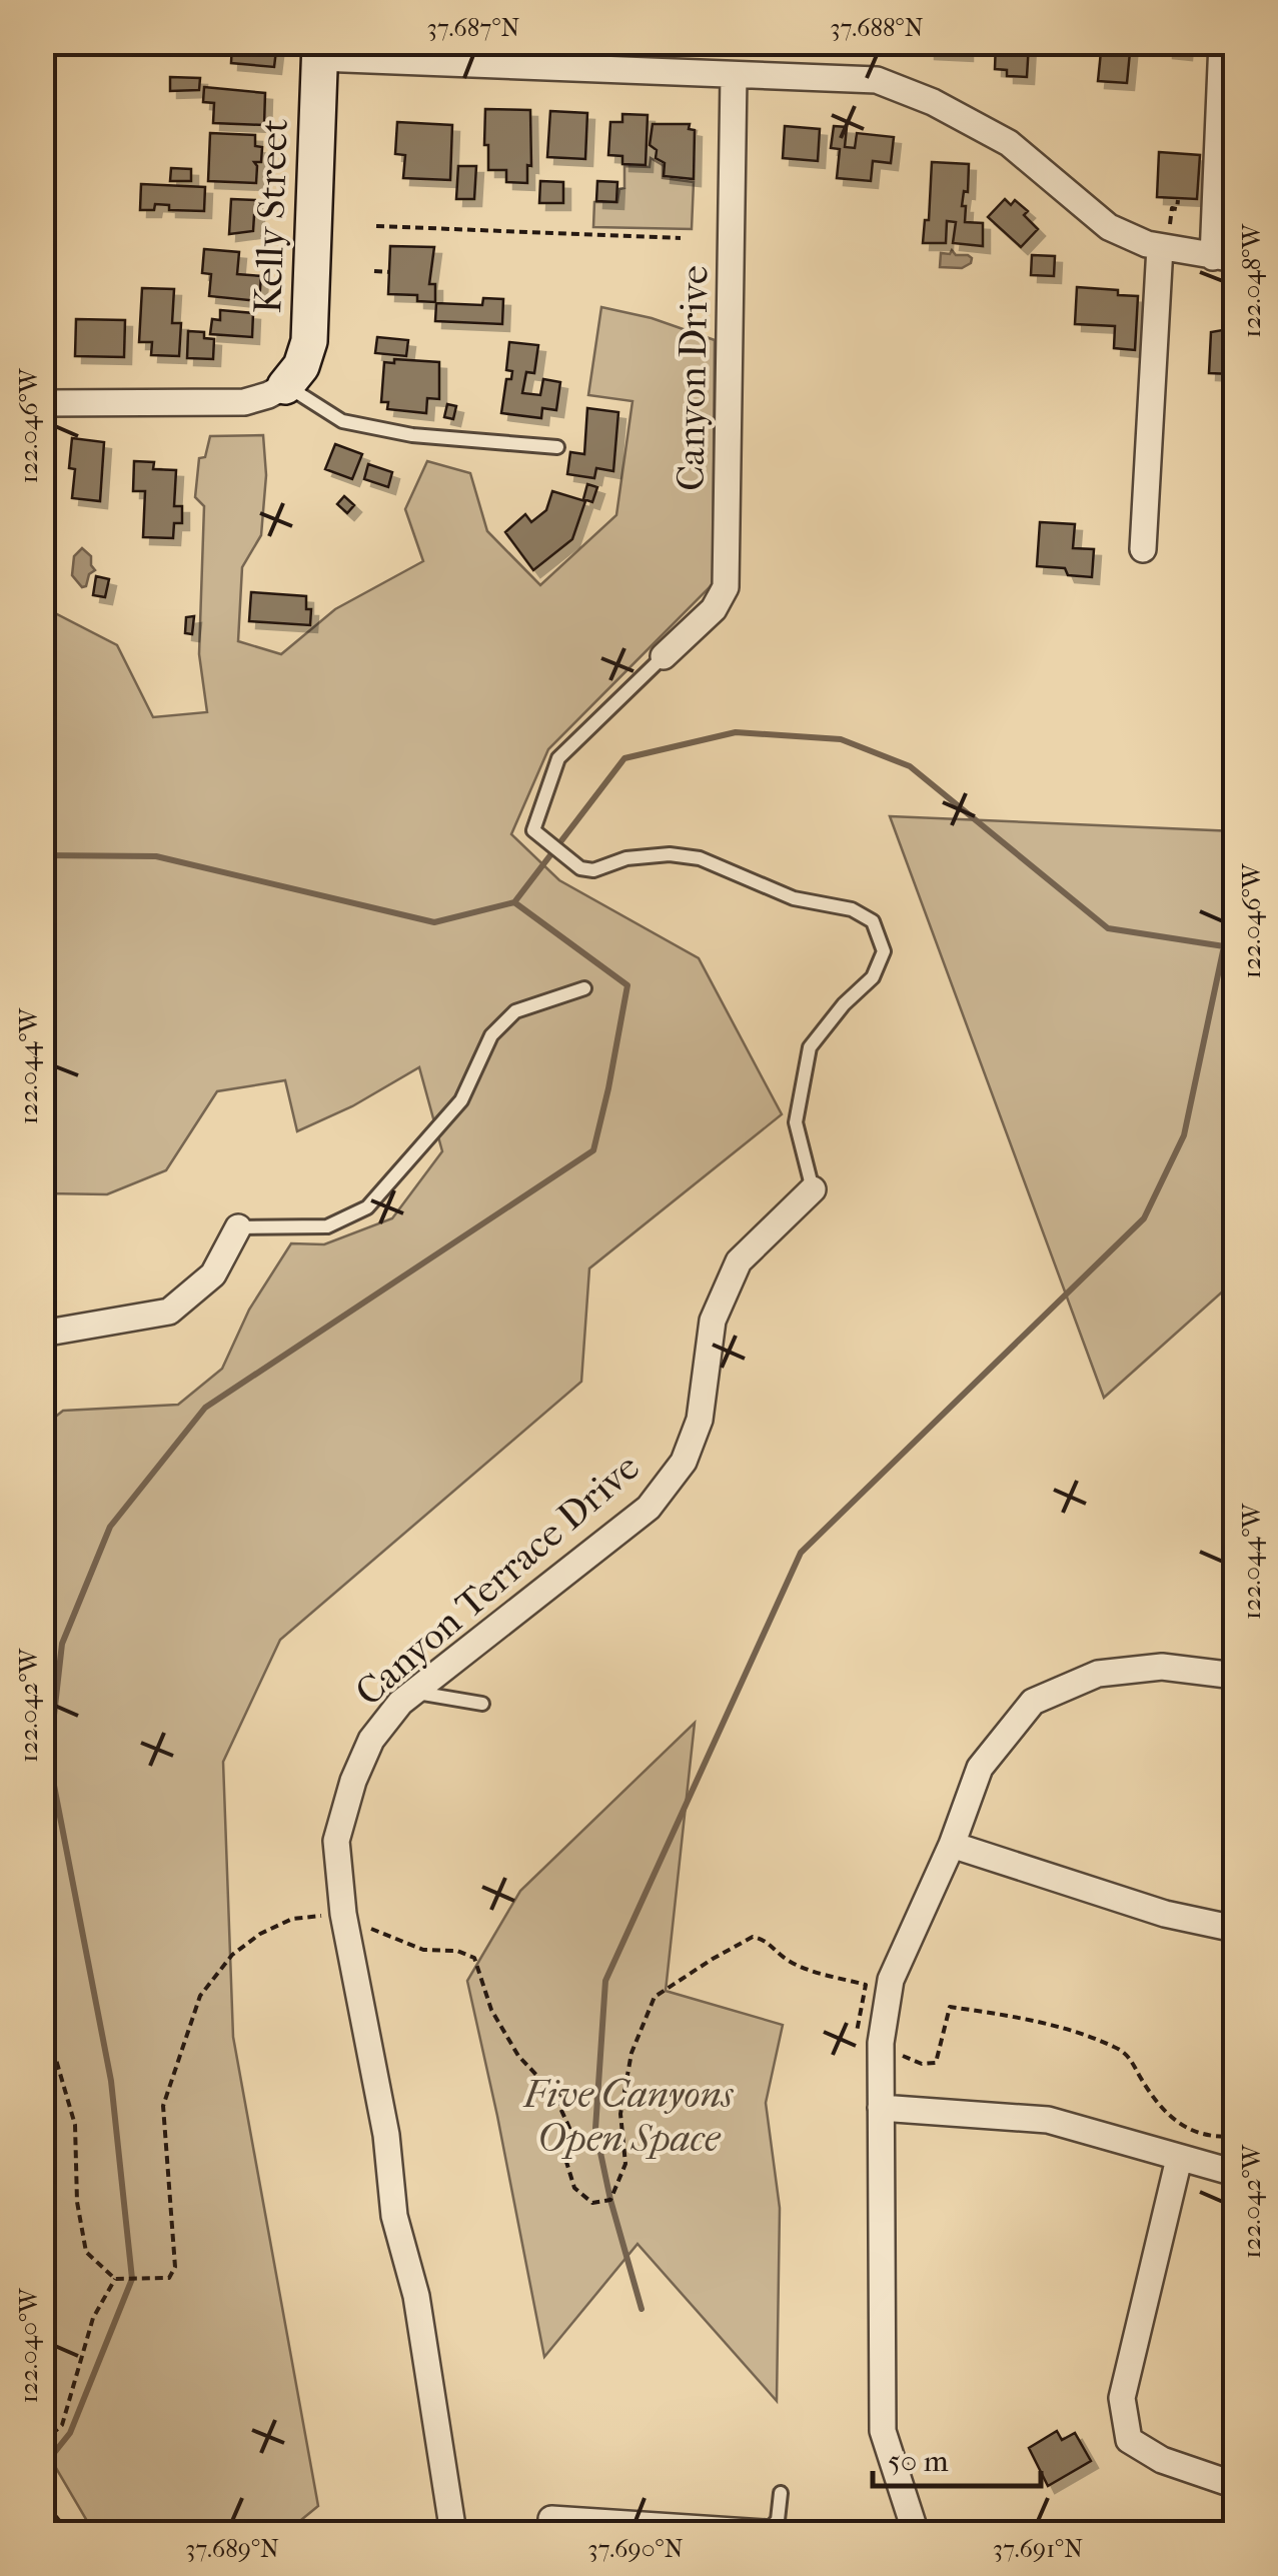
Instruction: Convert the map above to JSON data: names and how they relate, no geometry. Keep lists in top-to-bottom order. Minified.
{"streets":{"street":["Kelly Street","Canyon Drive","Canyon Terrace Drive"]},"parks":["Five Canyons Open Space"],"scale_bar":"50 m","coordinates":["37.687°N","37.688°N","122.048°W","122.046°W","122.044°W","122.042°W","122.040°W","37.689°N","37.690°N","37.691°N"]}
